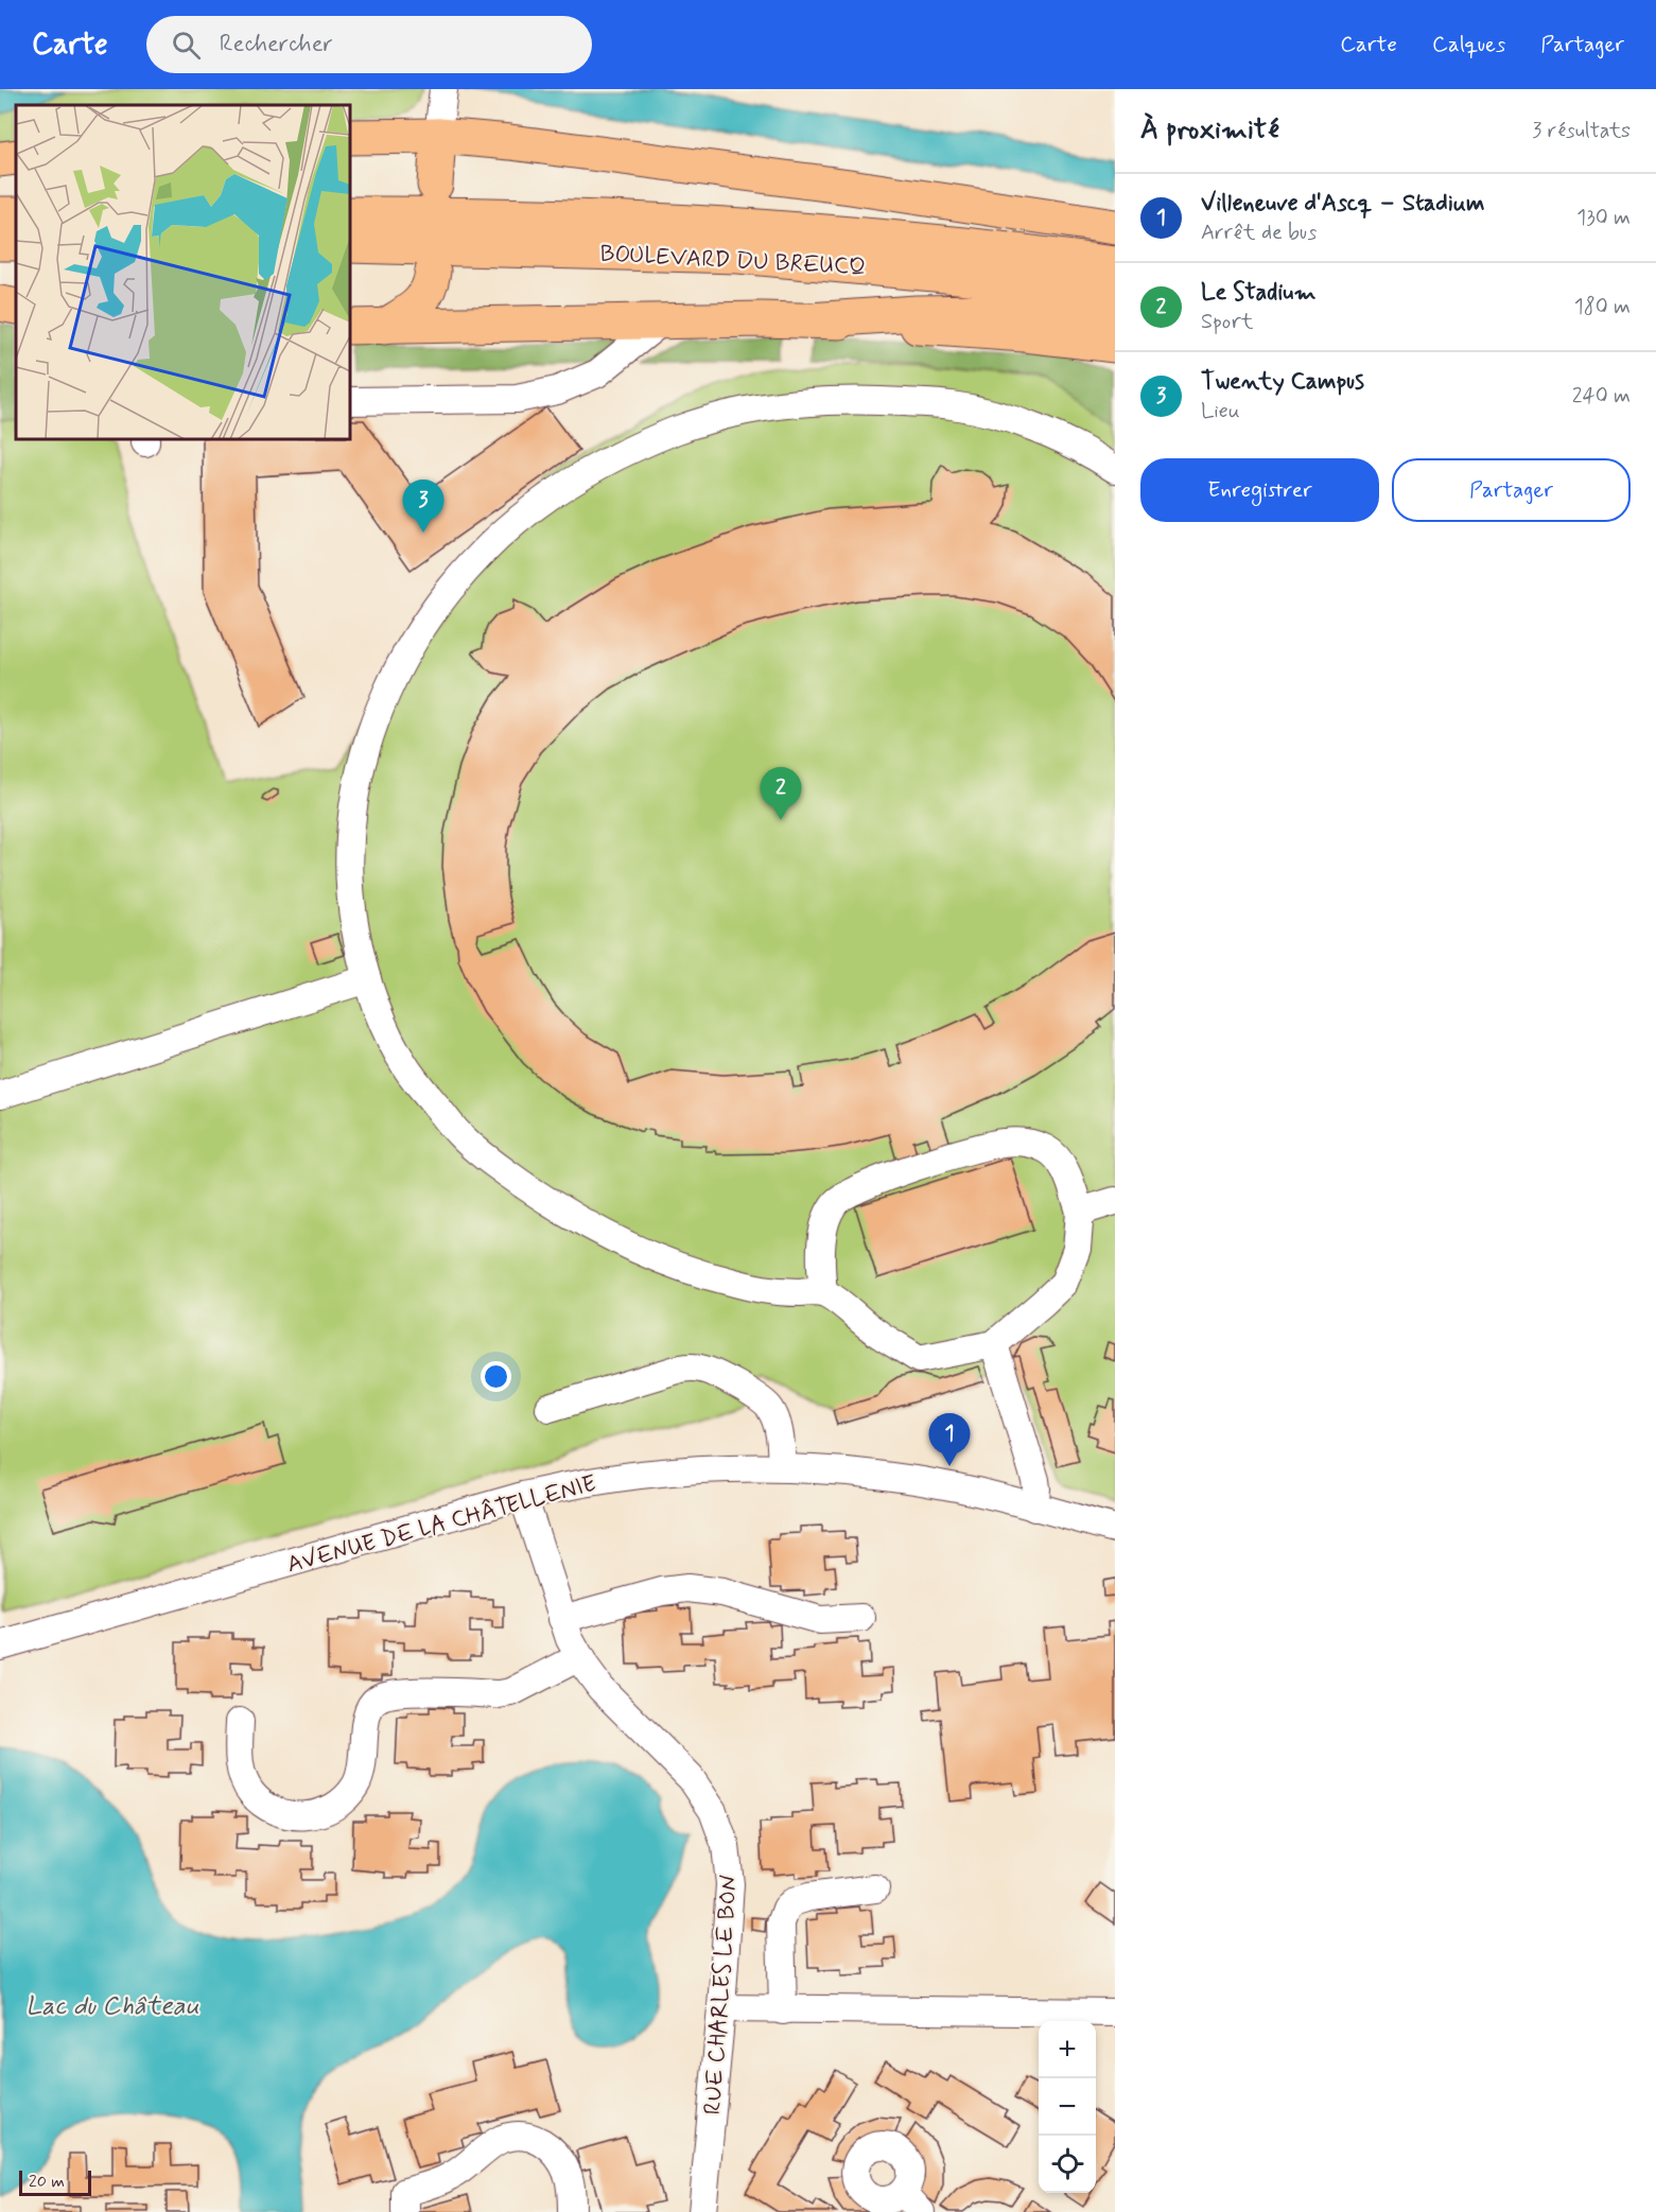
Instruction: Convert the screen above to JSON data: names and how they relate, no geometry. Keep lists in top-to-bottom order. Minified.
{"streets":{"main road":["BOULEVARD DU BREUCQ"],"street":["AVENUE DE LA CHÂTELLENIE","RUE CHARLES LE BON"]},"crossings":[["AVENUE DE LA CHÂTELLENIE","RUE CHARLES LE BON"]],"water":["Lac du Château"],"scale_bar":"20 m","page":{"header":"Carte","search":"Rechercher","nav":["Carte","Calques","Partager"],"heading":["À proximité","3 résultats"],"list":[{"mark":"1","name":"Villeneuve d'Ascq – Stadium","note":"Arrêt de bus","value":"130 m"},{"mark":"2","name":"Le Stadium","note":"Sport","value":"180 m"},{"mark":"3","name":"Twenty Campus","note":"Lieu","value":"240 m"}],"buttons":["Enregistrer","Partager"],"pins":["3","2","1"],"map_buttons":["+","−"],"scale":"20 m"}}
